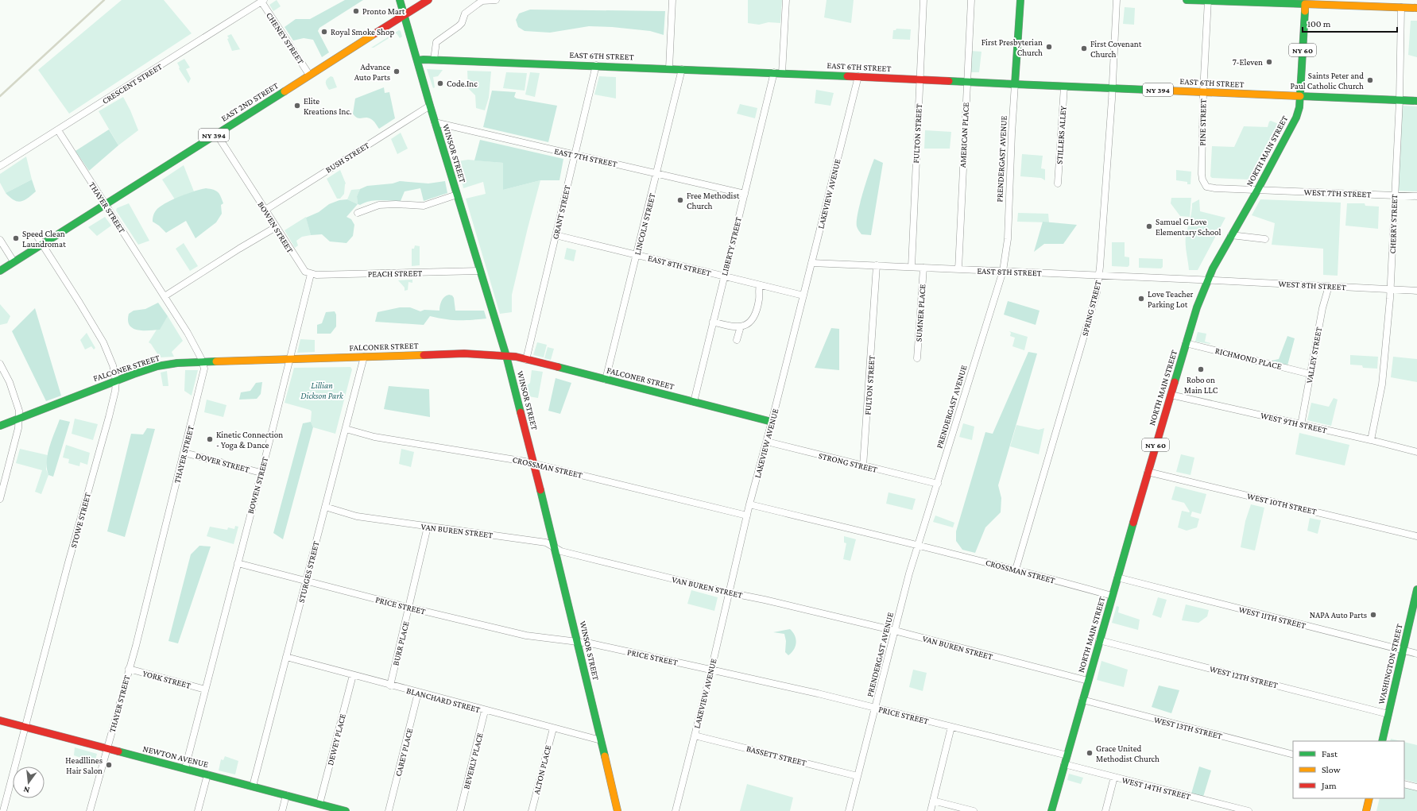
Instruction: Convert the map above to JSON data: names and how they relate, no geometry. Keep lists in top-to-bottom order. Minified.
{"streets":{"main road":["NY 60","EAST 6TH STREET","NY 394","EAST 2ND STREET","NORTH MAIN STREET","WINSOR STREET","PRENDERGAST AVENUE","FALCONER STREET","WASHINGTON STREET","NEWTON AVENUE"],"street":["CHENEY STREET","CRESCENT STREET","PINE STREET","FULTON STREET","AMERICAN PLACE","STILLERS ALLEY","BUSH STREET","EAST 7TH STREET","WEST 7TH STREET","LAKEVIEW AVENUE","THAYER STREET","GRANT STREET","LINCOLN STREET","CHERRY STREET","BOWEN STREET","LIBERTY STREET","EAST 8TH STREET","PEACH STREET","WEST 8TH STREET","SPRING STREET","SUMNER PLACE","VALLEY STREET","RICHMOND PLACE","WEST 9TH STREET","DOVER STREET","STRONG STREET","CROSSMAN STREET","WEST 10TH STREET","STOWE STREET","VAN BUREN STREET","STURGES STREET","PRICE STREET","WEST 11TH STREET","BURR PLACE","WEST 12TH STREET","YORK STREET","BLANCHARD STREET","WEST 13TH STREET","DEWEY PLACE","CAREY PLACE","BASSETT STREET","BEVERLY PLACE","ALTON PLACE","WEST 14TH STREET"]},"crossings":[["CHENEY STREET","CRESCENT STREET"],["CHENEY STREET","EAST 2ND STREET"],["NY 60","EAST 6TH STREET"],["NY 60","NORTH MAIN STREET"],["EAST 6TH STREET","PINE STREET"],["EAST 6TH STREET","FULTON STREET"],["EAST 6TH STREET","AMERICAN PLACE"],["EAST 6TH STREET","STILLERS ALLEY"],["EAST 6TH STREET","NORTH MAIN STREET"],["EAST 6TH STREET","WINSOR STREET"],["EAST 6TH STREET","PRENDERGAST AVENUE"],["EAST 6TH STREET","LAKEVIEW AVENUE"],["EAST 6TH STREET","GRANT STREET"],["EAST 6TH STREET","LINCOLN STREET"],["EAST 6TH STREET","CHERRY STREET"],["EAST 6TH STREET","LIBERTY STREET"],["EAST 6TH STREET","SPRING STREET"],["CRESCENT STREET","THAYER STREET"],["EAST 2ND STREET","WINSOR STREET"],["EAST 2ND STREET","THAYER STREET"],["EAST 2ND STREET","BOWEN STREET"],["EAST 2ND STREET","STOWE STREET"],["PINE STREET","NORTH MAIN STREET"],["PINE STREET","WEST 7TH STREET"],["FULTON STREET","EAST 8TH STREET"],["FULTON STREET","STRONG STREET"],["AMERICAN PLACE","EAST 8TH STREET"],["NORTH MAIN STREET","WEST 7TH STREET"],["NORTH MAIN STREET","EAST 8TH STREET"],["NORTH MAIN STREET","WEST 8TH STREET"],["NORTH MAIN STREET","RICHMOND PLACE"],["NORTH MAIN STREET","WEST 9TH STREET"],["NORTH MAIN STREET","CROSSMAN STREET"],["NORTH MAIN STREET","WEST 10TH STREET"],["NORTH MAIN STREET","VAN BUREN STREET"],["NORTH MAIN STREET","PRICE STREET"],["NORTH MAIN STREET","WEST 11TH STREET"],["NORTH MAIN STREET","WEST 12TH STREET"],["NORTH MAIN STREET","WEST 13TH STREET"],["NORTH MAIN STREET","WEST 14TH STREET"],["WINSOR STREET","BUSH STREET"],["WINSOR STREET","EAST 7TH STREET"],["WINSOR STREET","PEACH STREET"],["WINSOR STREET","FALCONER STREET"],["WINSOR STREET","CROSSMAN STREET"],["WINSOR STREET","VAN BUREN STREET"],["WINSOR STREET","PRICE STREET"],["WINSOR STREET","BLANCHARD STREET"],["BUSH STREET","BOWEN STREET"],["EAST 7TH STREET","GRANT STREET"],["EAST 7TH STREET","LINCOLN STREET"],["EAST 7TH STREET","LIBERTY STREET"],["PRENDERGAST AVENUE","EAST 8TH STREET"],["PRENDERGAST AVENUE","STRONG STREET"],["PRENDERGAST AVENUE","CROSSMAN STREET"],["PRENDERGAST AVENUE","VAN BUREN STREET"],["PRENDERGAST AVENUE","PRICE STREET"],["PRENDERGAST AVENUE","BASSETT STREET"],["WEST 7TH STREET","CHERRY STREET"],["LAKEVIEW AVENUE","EAST 8TH STREET"],["LAKEVIEW AVENUE","FALCONER STREET"],["LAKEVIEW AVENUE","STRONG STREET"],["LAKEVIEW AVENUE","CROSSMAN STREET"],["LAKEVIEW AVENUE","VAN BUREN STREET"],["LAKEVIEW AVENUE","PRICE STREET"],["LAKEVIEW AVENUE","BASSETT STREET"],["THAYER STREET","FALCONER STREET"],["THAYER STREET","DOVER STREET"],["THAYER STREET","YORK STREET"],["THAYER STREET","NEWTON AVENUE"],["GRANT STREET","EAST 8TH STREET"],["GRANT STREET","FALCONER STREET"],["LINCOLN STREET","EAST 8TH STREET"],["LINCOLN STREET","FALCONER STREET"],["CHERRY STREET","WEST 8TH STREET"],["CHERRY STREET","WEST 9TH STREET"],["BOWEN STREET","PEACH STREET"],["BOWEN STREET","FALCONER STREET"],["BOWEN STREET","DOVER STREET"],["BOWEN STREET","PRICE STREET"],["BOWEN STREET","YORK STREET"],["BOWEN STREET","NEWTON AVENUE"],["LIBERTY STREET","EAST 8TH STREET"],["LIBERTY STREET","FALCONER STREET"],["EAST 8TH STREET","WEST 8TH STREET"],["EAST 8TH STREET","SPRING STREET"],["EAST 8TH STREET","SUMNER PLACE"],["WEST 8TH STREET","VALLEY STREET"],["SPRING STREET","CROSSMAN STREET"],["FALCONER STREET","STOWE STREET"],["FALCONER STREET","STURGES STREET"],["VALLEY STREET","RICHMOND PLACE"],["VALLEY STREET","WEST 9TH STREET"],["CROSSMAN STREET","STURGES STREET"],["STOWE STREET","NEWTON AVENUE"],["VAN BUREN STREET","STURGES STREET"],["VAN BUREN STREET","BURR PLACE"],["STURGES STREET","PRICE STREET"],["STURGES STREET","BLANCHARD STREET"],["STURGES STREET","NEWTON AVENUE"],["PRICE STREET","BURR PLACE"],["WEST 11TH STREET","WASHINGTON STREET"],["BURR PLACE","BLANCHARD STREET"],["WASHINGTON STREET","WEST 12TH STREET"],["BLANCHARD STREET","DEWEY PLACE"],["BLANCHARD STREET","CAREY PLACE"],["BLANCHARD STREET","BEVERLY PLACE"],["BLANCHARD STREET","ALTON PLACE"],["DEWEY PLACE","NEWTON AVENUE"]],"parks":["Lillian Dickson Park"],"places":["Pronto Mart","Royal Smoke Shop","First Presbyterian Church","First Covenant Church","7-Eleven","Advance Auto Parts","Saints Peter and Paul Catholic Church","Code.Inc","Elite Kreations Inc.","Free Methodist Church","Samuel G Love Elementary School","Speed Clean Laundromat","Love Teacher Parking Lot","Robo on Main LLC","Kinetic Connection - Yoga & Dance","NAPA Auto Parts","Grace United Methodist Church","Headllines Hair Salon"],"legend":["Fast","Slow","Jam"],"scale_bar":"100 m","north":"bottom"}
